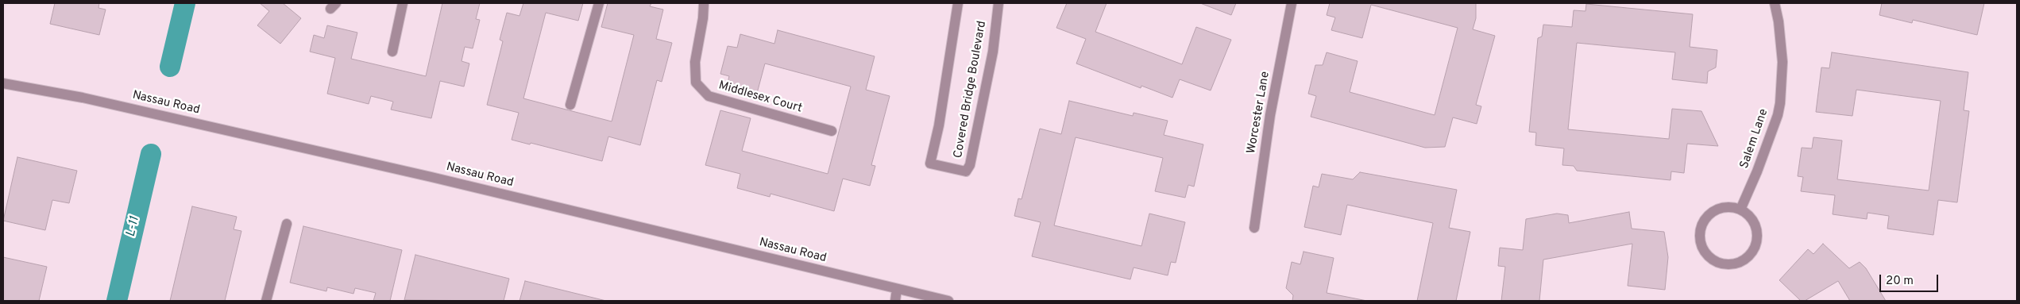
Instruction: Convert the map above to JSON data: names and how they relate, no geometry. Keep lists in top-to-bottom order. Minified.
{"streets":{"street":["Covered Bridge Boulevard","Middlesex Court","Nassau Road","Worcester Lane","Salem Lane"]},"water":["L-11"],"scale_bar":"20 m"}
